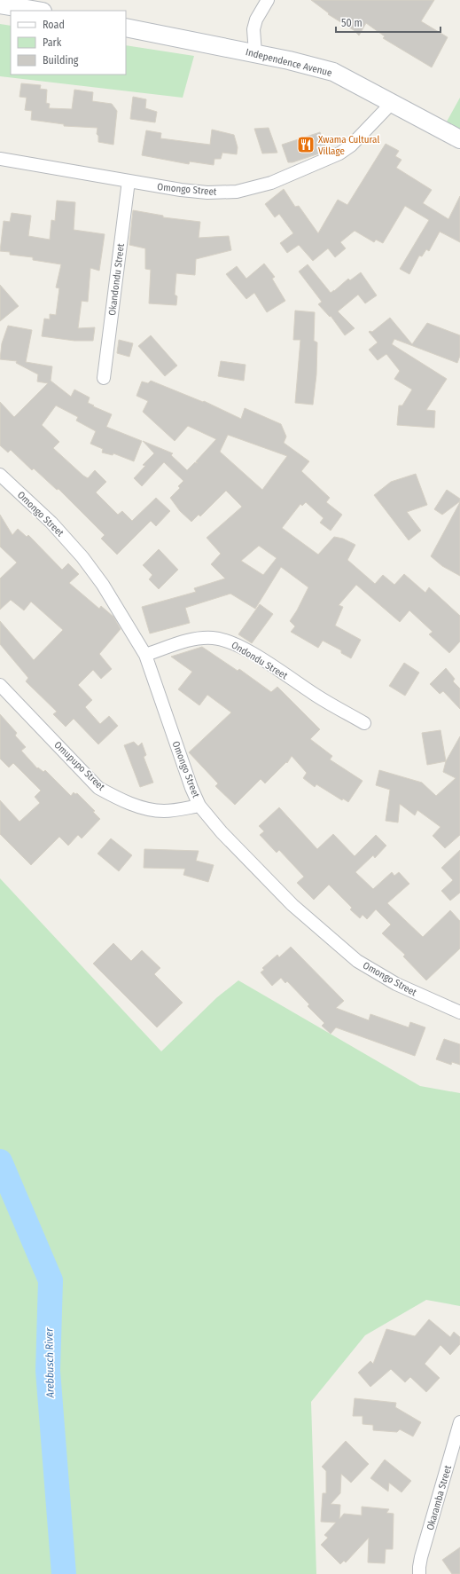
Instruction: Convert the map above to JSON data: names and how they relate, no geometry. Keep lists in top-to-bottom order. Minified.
{"streets":{"main road":["Independence Avenue"],"street":["Omongo Street","Okandondu Street","Ondondu Street","Omupupo Street","Okaramba Street"]},"crossings":[["Independence Avenue","Omongo Street"],["Omongo Street","Okandondu Street"],["Omongo Street","Ondondu Street"],["Omongo Street","Omupupo Street"]],"water":["Arebbusch River"],"places":{"restaurant":["Xwama Cultural Village"]},"legend":["Road","Park","Building"],"scale_bar":"50 m"}
